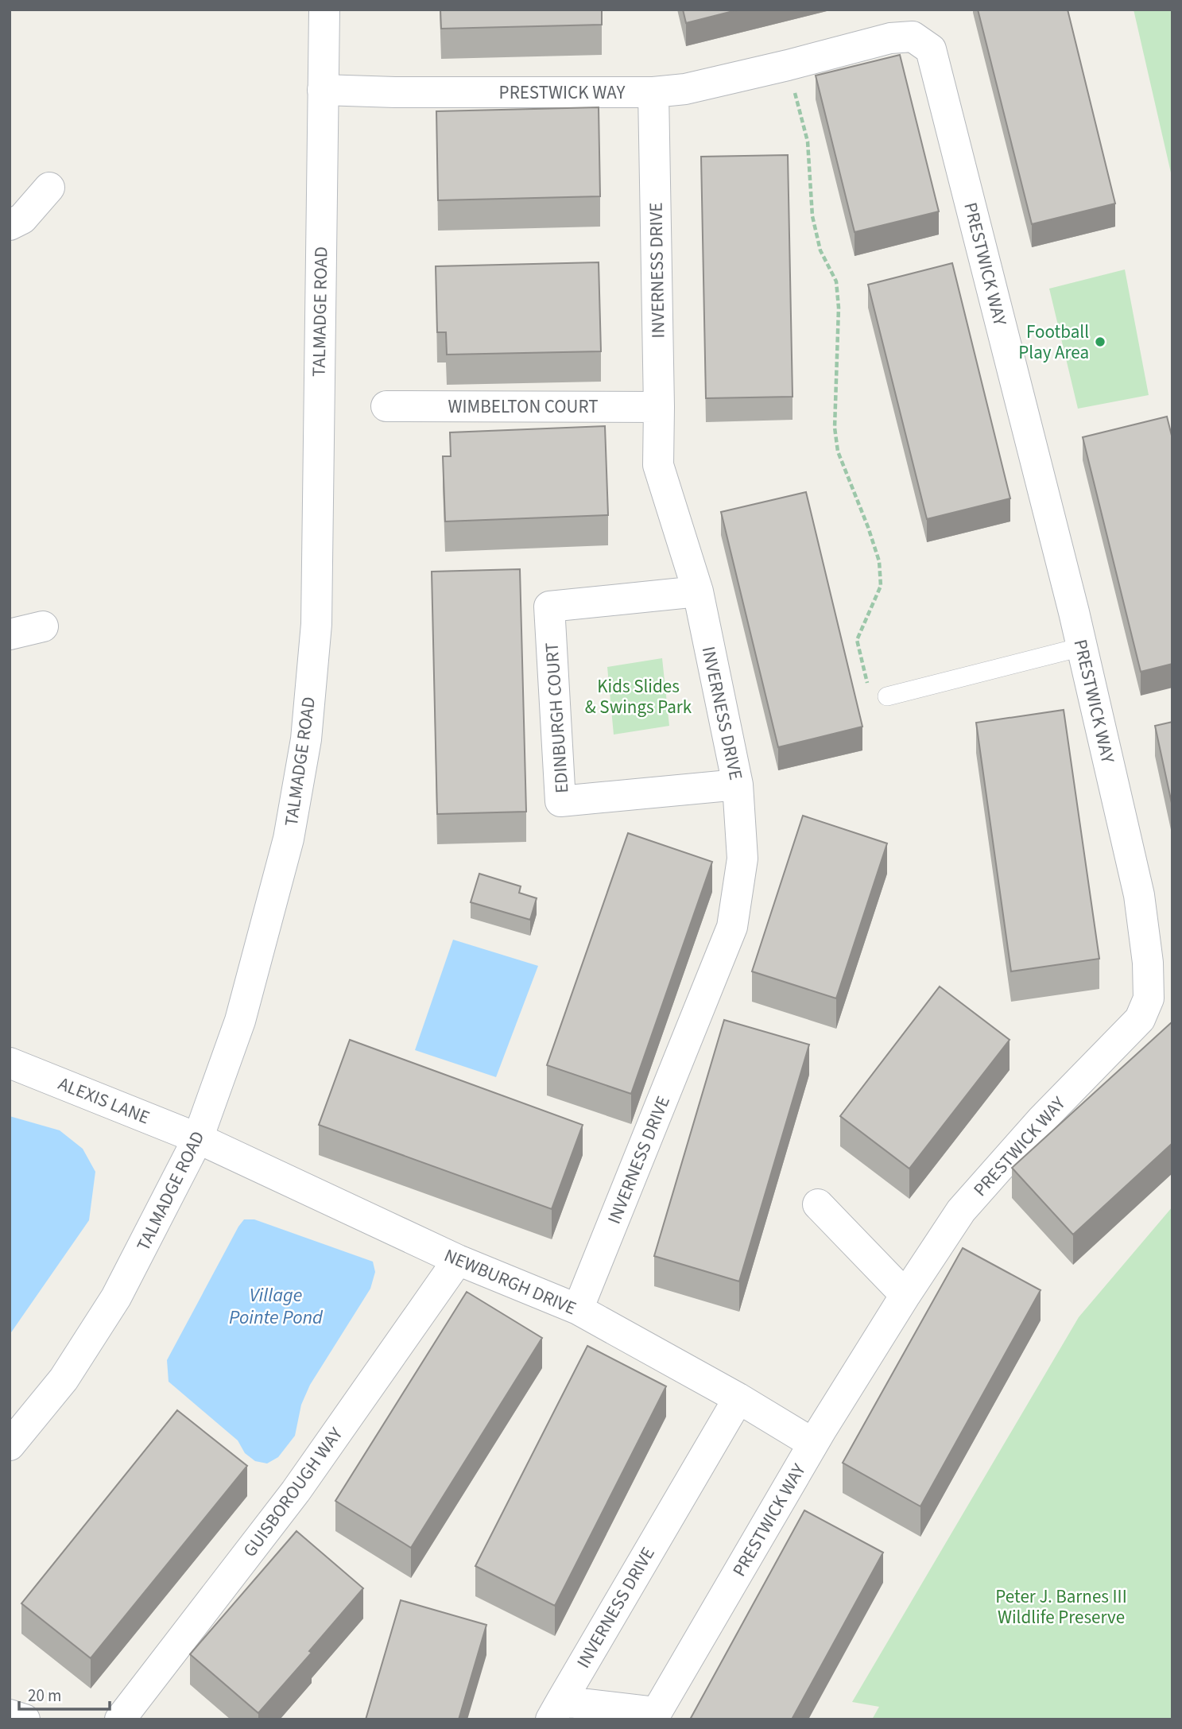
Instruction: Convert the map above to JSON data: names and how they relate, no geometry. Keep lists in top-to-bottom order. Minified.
{"streets":{"street":["PRESTWICK WAY","INVERNESS DRIVE","TALMADGE ROAD","WIMBELTON COURT","EDINBURGH COURT","ALEXIS LANE","NEWBURGH DRIVE","GUISBOROUGH WAY"]},"crossings":[["PRESTWICK WAY","INVERNESS DRIVE"],["PRESTWICK WAY","TALMADGE ROAD"],["PRESTWICK WAY","NEWBURGH DRIVE"],["INVERNESS DRIVE","WIMBELTON COURT"],["INVERNESS DRIVE","EDINBURGH COURT"],["INVERNESS DRIVE","NEWBURGH DRIVE"],["TALMADGE ROAD","ALEXIS LANE"],["TALMADGE ROAD","NEWBURGH DRIVE"],["ALEXIS LANE","NEWBURGH DRIVE"],["NEWBURGH DRIVE","GUISBOROUGH WAY"]],"water":["Village Pointe Pond"],"parks":["Kids Slides & Swings Park","Peter J. Barnes III Wildlife Preserve"],"places":["Football Play Area"],"scale_bar":"20 m"}
